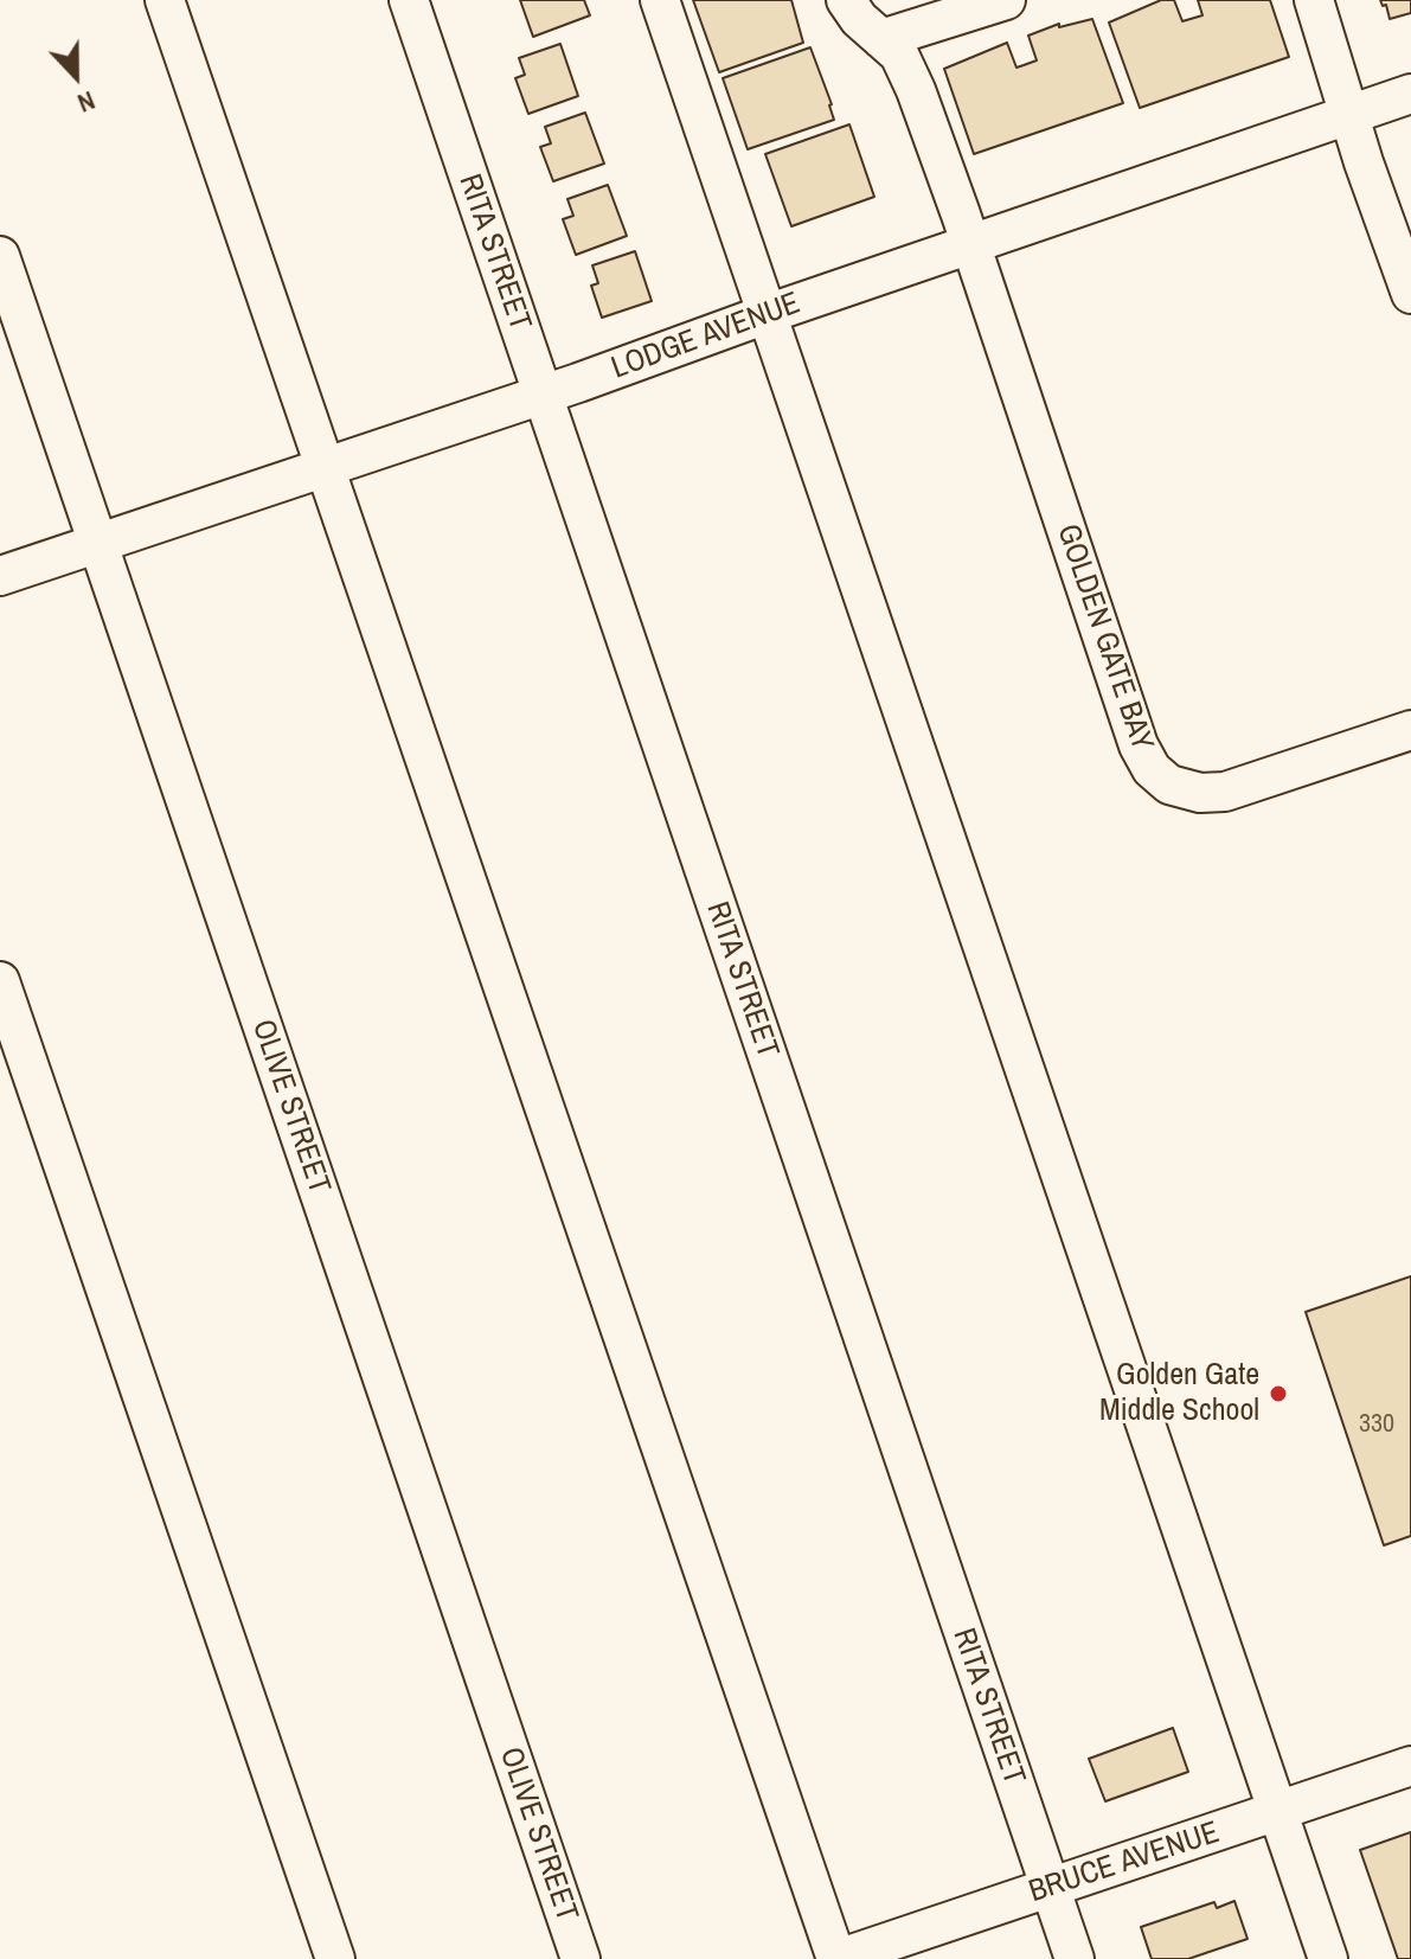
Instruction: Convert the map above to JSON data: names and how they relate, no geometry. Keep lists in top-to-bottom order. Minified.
{"streets":{"street":["RITA STREET","LODGE AVENUE","GOLDEN GATE BAY","OLIVE STREET","BRUCE AVENUE"]},"crossings":[["RITA STREET","LODGE AVENUE"],["RITA STREET","BRUCE AVENUE"],["LODGE AVENUE","GOLDEN GATE BAY"],["LODGE AVENUE","OLIVE STREET"]],"places":["Golden Gate Middle School"],"house_numbers":["330"],"north":"bottom"}
